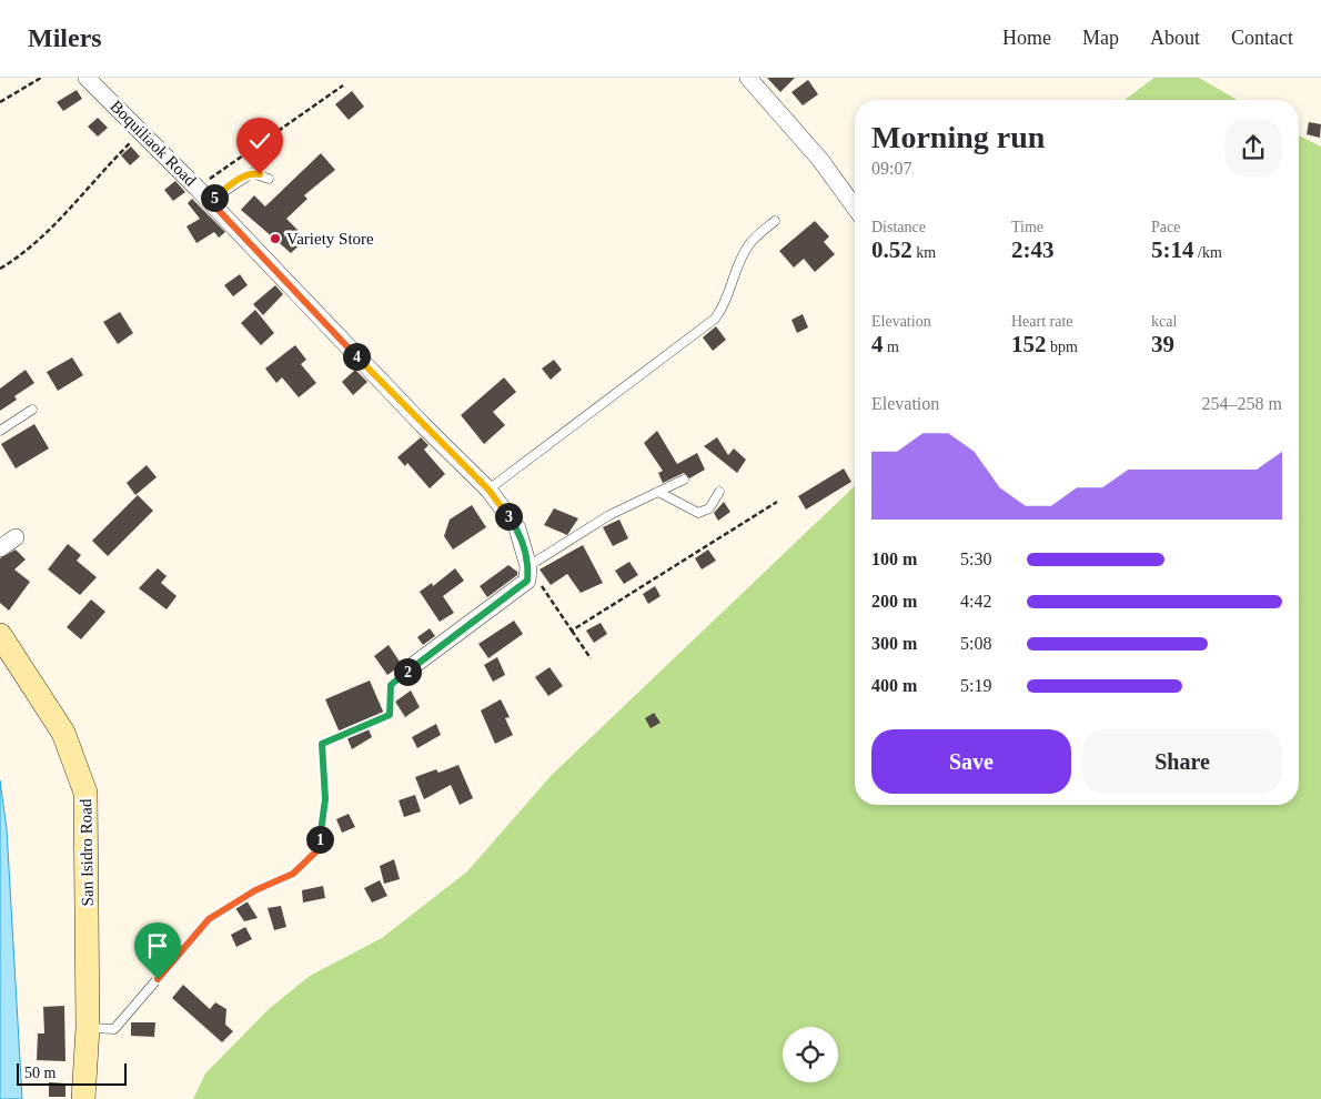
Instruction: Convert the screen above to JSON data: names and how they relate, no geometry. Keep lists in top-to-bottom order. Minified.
{"streets":{"street":["Boquiliaok Road","San Isidro Road"]},"places":["Variety Store"],"scale_bar":"50 m","page":{"header":"Milers","nav":["Home","Map","About","Contact"],"heading":["Morning run","09:07"],"pins":["5","4","3","2","1"],"stats":[["Distance","0.52 km"],["Time","2:43"],["Pace","5:14 /km"],["Elevation","4 m"],["Heart rate","152 bpm"],["kcal","39"]],"chart":["Elevation","254–258 m"],"list":[{"name":"100 m","note":"5:30"},{"name":"200 m","note":"4:42"},{"name":"300 m","note":"5:08"},{"name":"400 m","note":"5:19"}],"buttons":["Save","Share"],"scale":"50 m"}}
